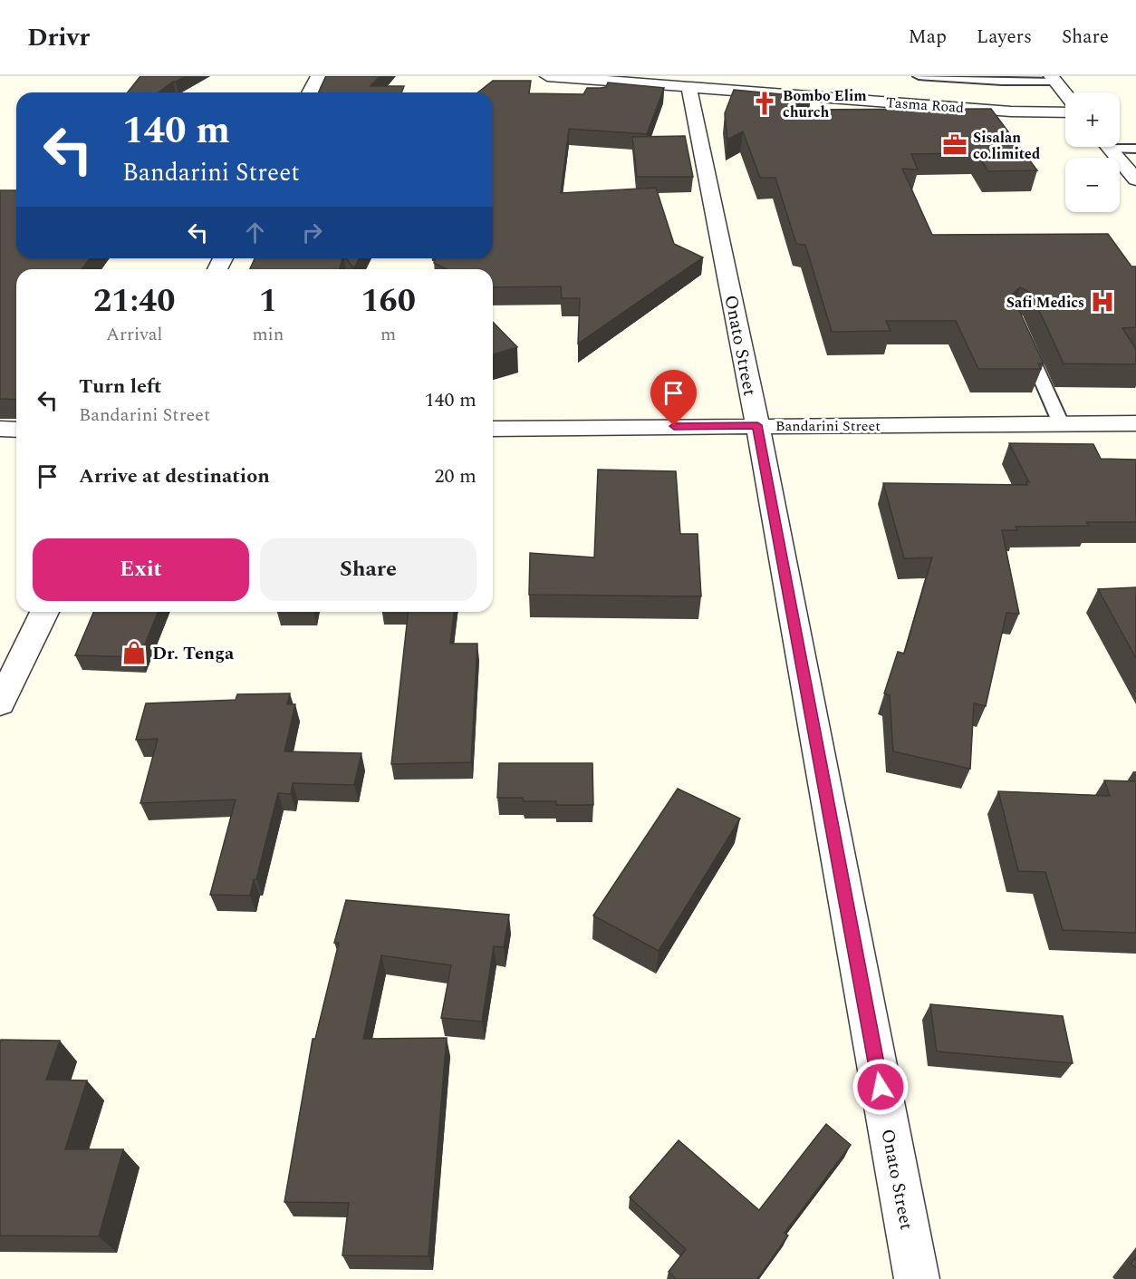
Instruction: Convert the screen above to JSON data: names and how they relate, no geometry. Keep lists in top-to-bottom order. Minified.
{"streets":{"street":["Tasma Road","Onato Street","Bandarini Street"]},"crossings":[["Tasma Road","Onato Street"],["Onato Street","Bandarini Street"]],"places":{"church":["Bombo Elim church"],"office":["Sisalan co.limited"],"hospital":["Safi Medics"],"shop":["Dr. Tenga"]},"page":{"header":"Drivr","nav":["Map","Layers","Share"],"map_buttons":["+","−"],"turn":["140 m","Bandarini Street"],"eta":["21:40","Arrival","1","min","160","m"],"list":[{"name":"Turn left","note":"Bandarini Street","value":"140 m"},{"name":"Arrive at destination","value":"20 m"}],"buttons":["Exit","Share"]}}
